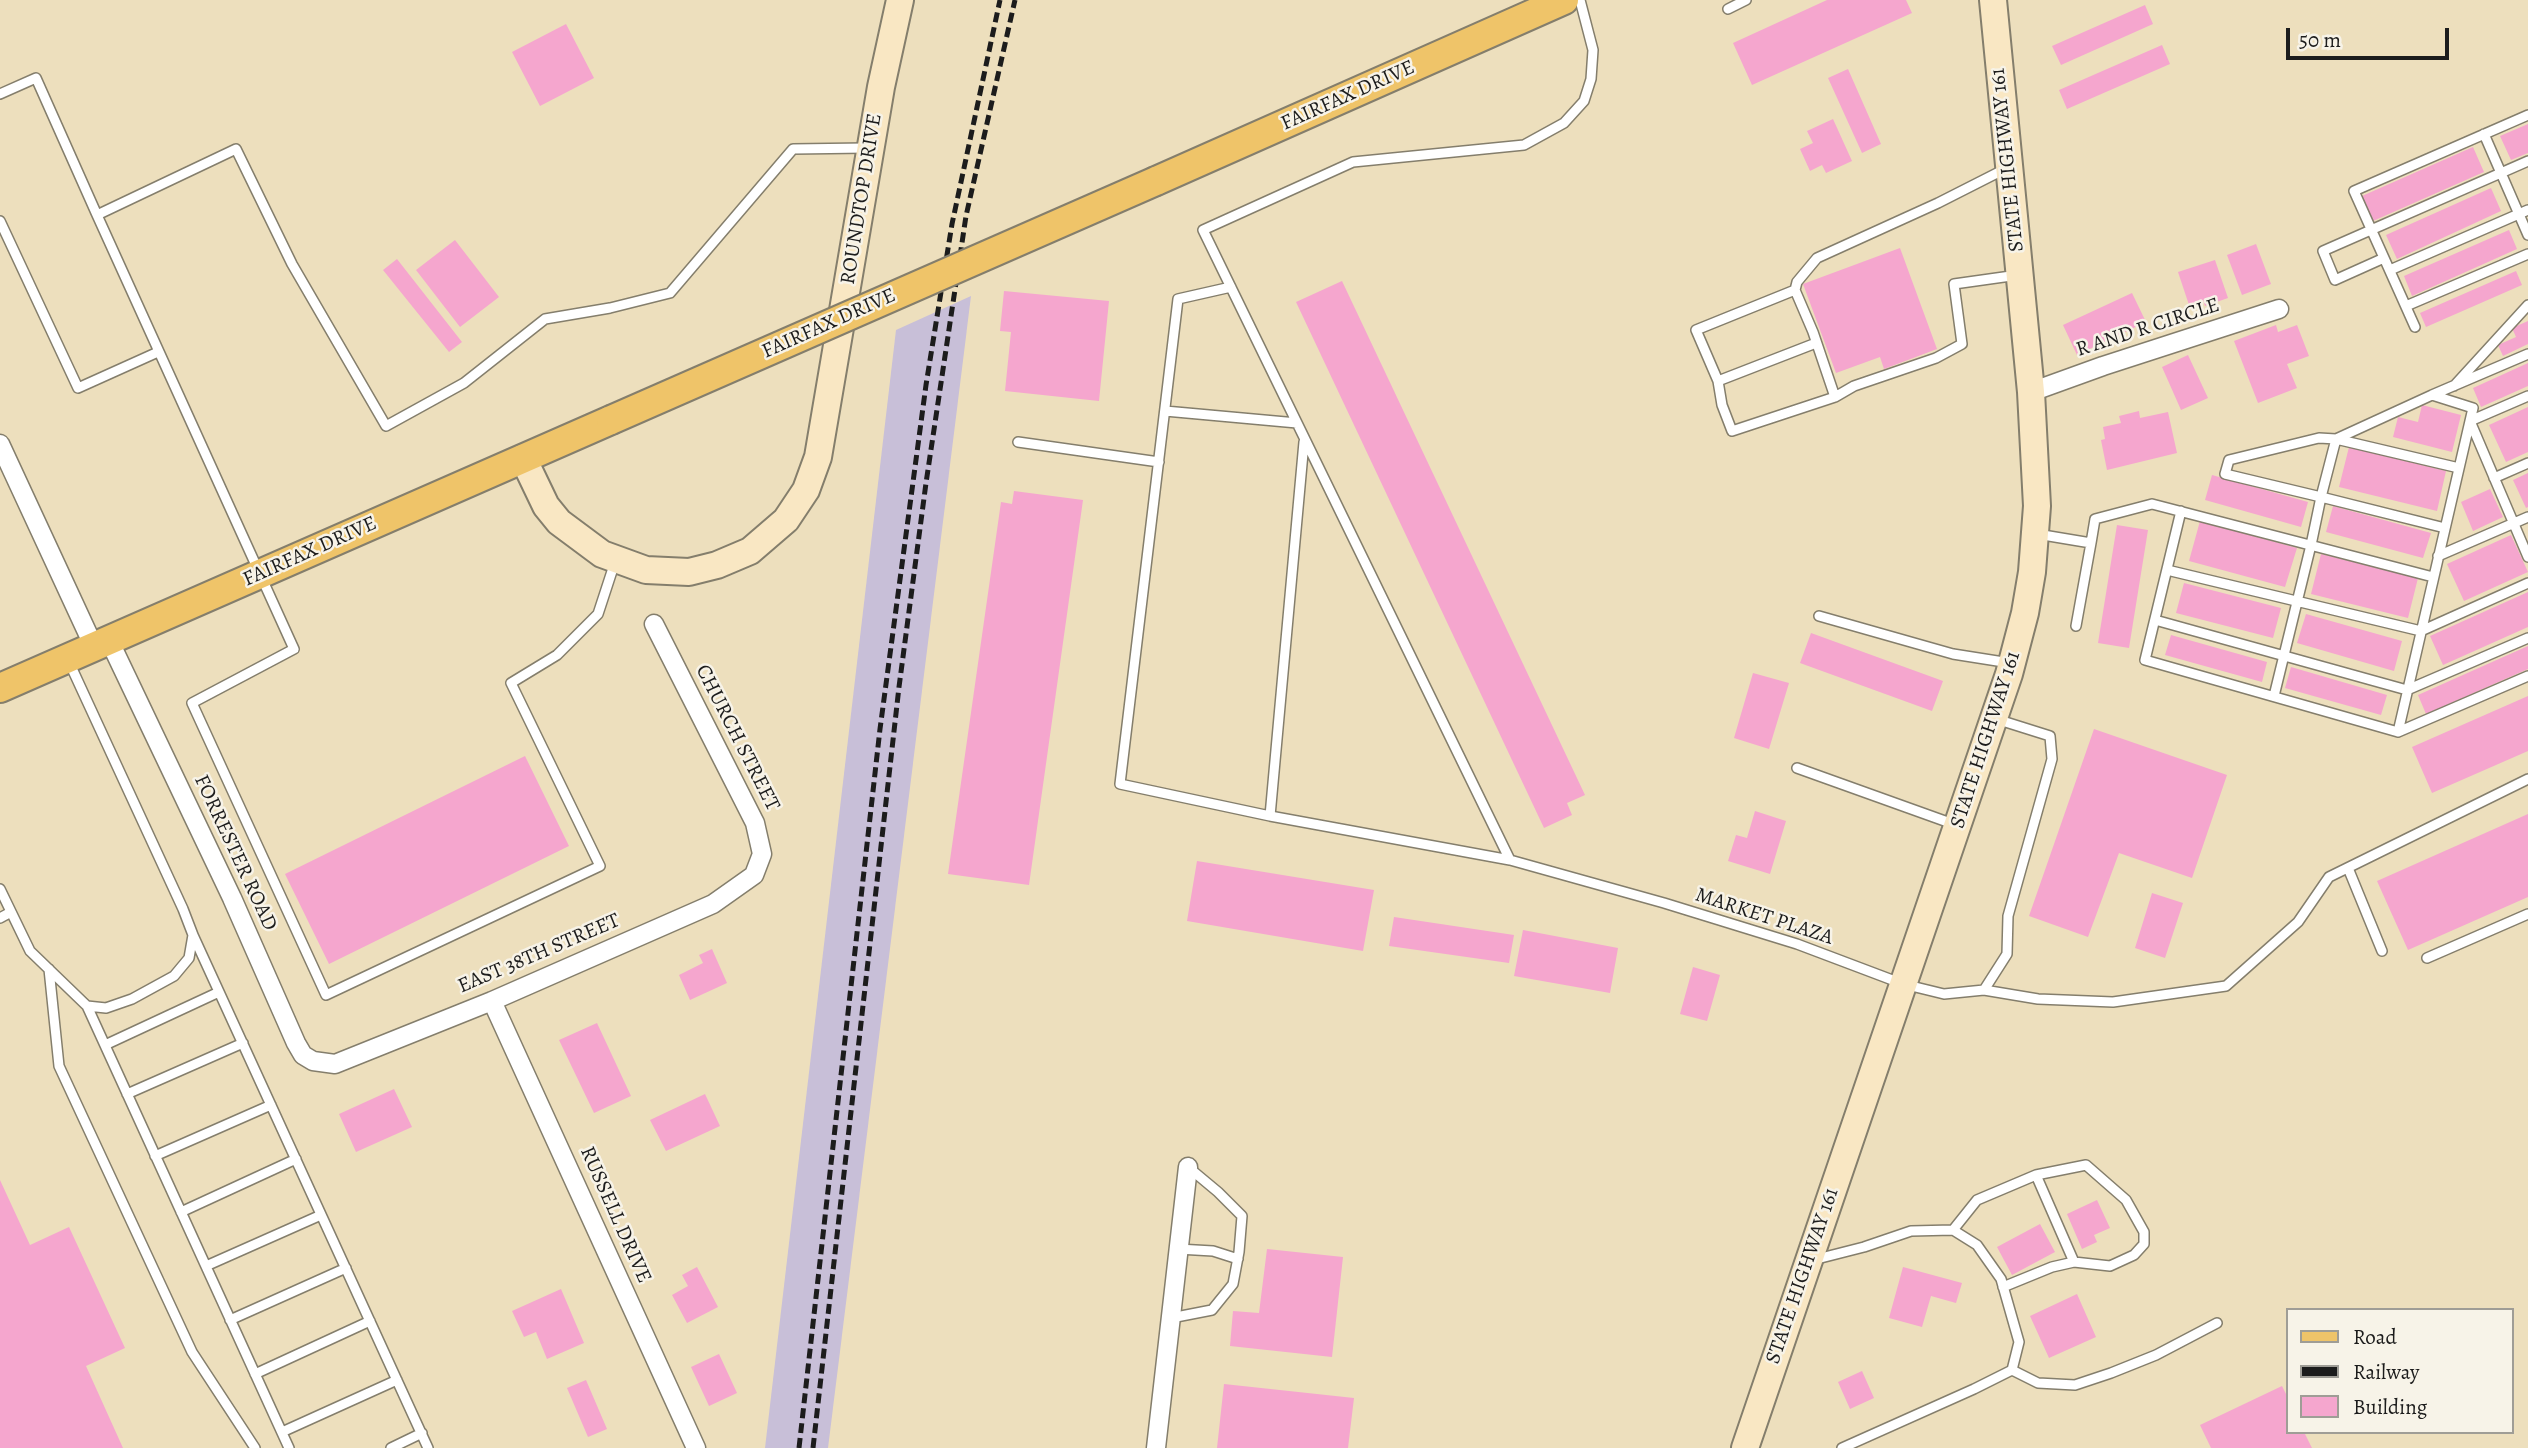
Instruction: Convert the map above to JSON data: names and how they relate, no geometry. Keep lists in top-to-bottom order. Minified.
{"streets":{"main road":["FAIRFAX DRIVE","STATE HIGHWAY 161","ROUNDTOP DRIVE"],"street":["R AND R CIRCLE","CHURCH STREET","FORRESTER ROAD","EAST 38TH STREET","RUSSELL DRIVE"],"lane":["MARKET PLAZA"]},"crossings":[["FAIRFAX DRIVE","ROUNDTOP DRIVE"],["FAIRFAX DRIVE","FORRESTER ROAD"],["STATE HIGHWAY 161","R AND R CIRCLE"],["STATE HIGHWAY 161","MARKET PLAZA"],["CHURCH STREET","EAST 38TH STREET"],["FORRESTER ROAD","EAST 38TH STREET"],["EAST 38TH STREET","RUSSELL DRIVE"]],"legend":["Road","Railway","Building"],"scale_bar":"50 m"}
